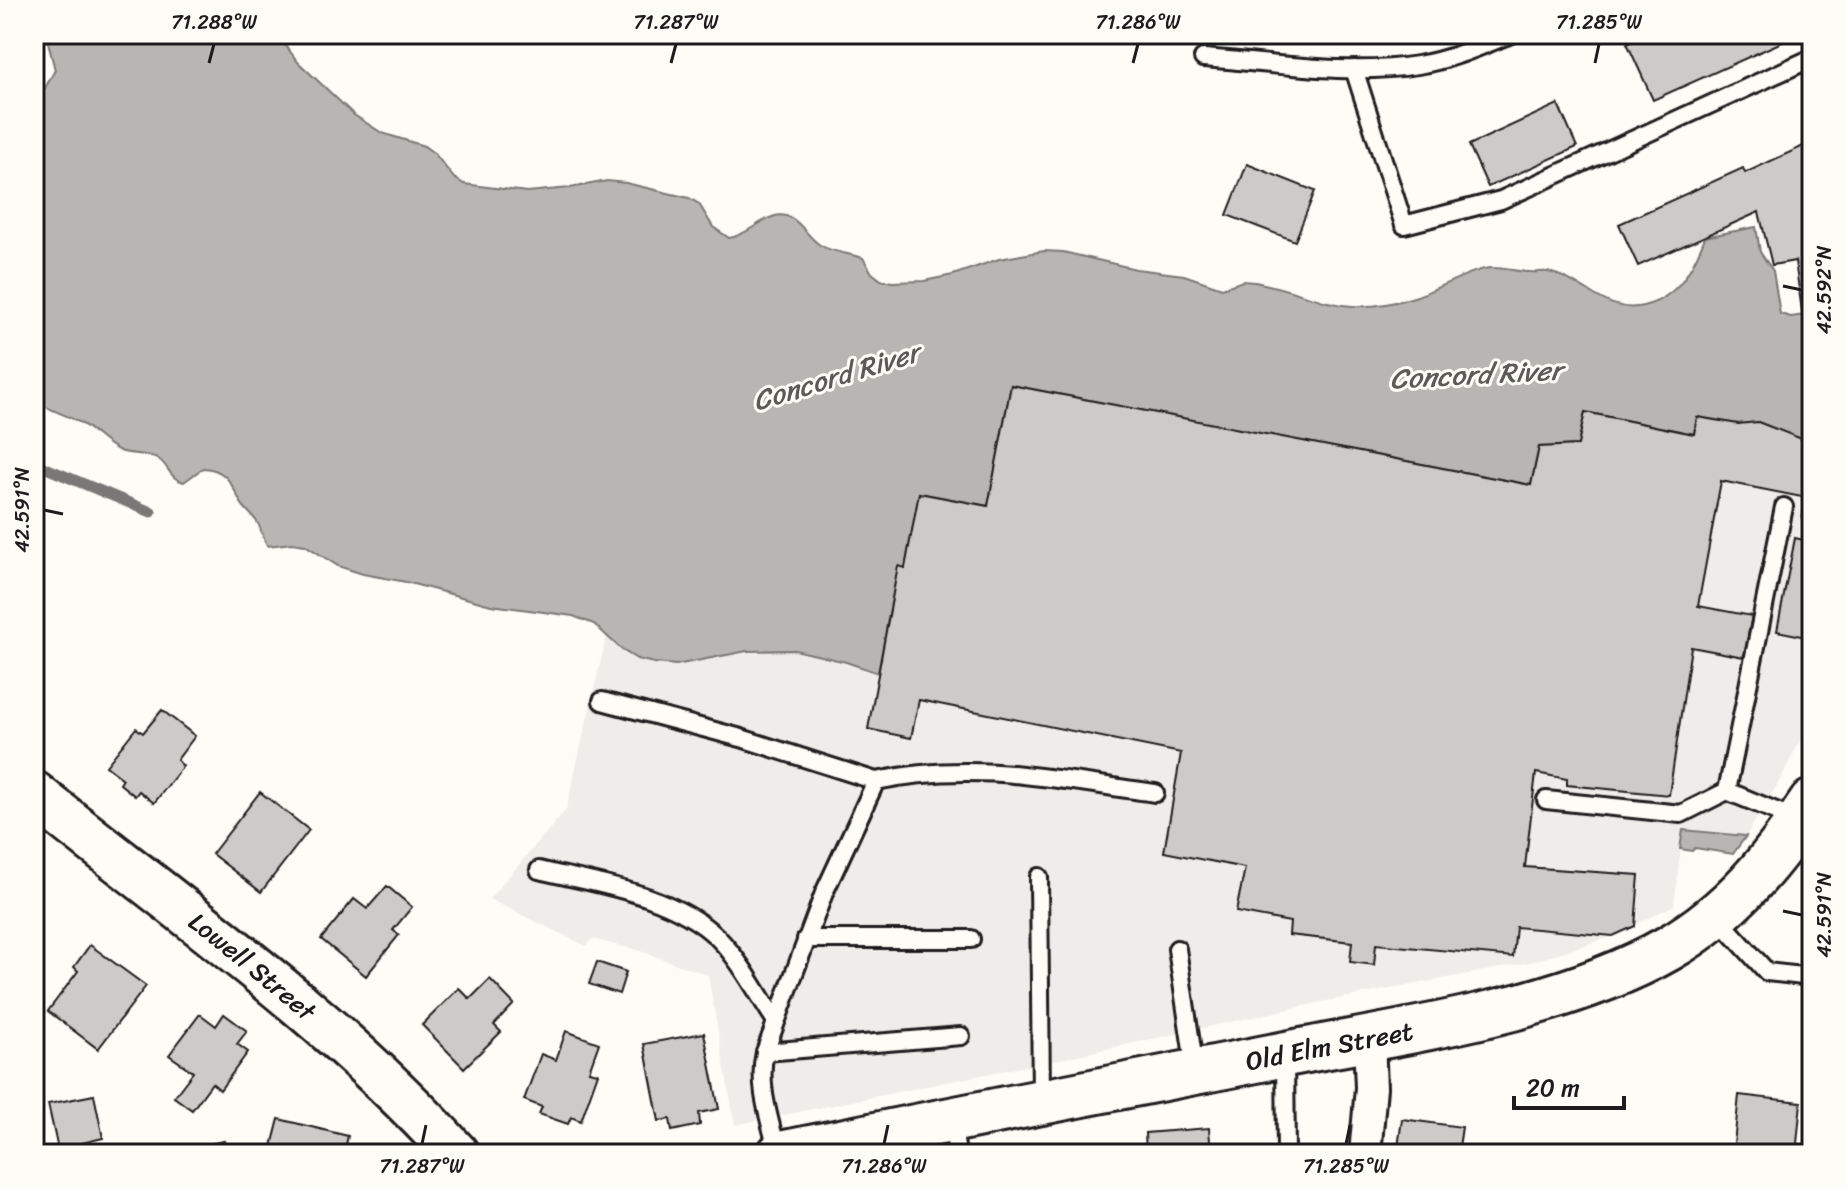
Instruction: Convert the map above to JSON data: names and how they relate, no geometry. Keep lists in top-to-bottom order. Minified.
{"streets":{"main road":["Lowell Street","Old Elm Street"]},"water":["Concord River"],"scale_bar":"20 m","coordinates":["71.288°W","71.287°W","71.286°W","71.285°W","42.592°N","42.591°N"]}
